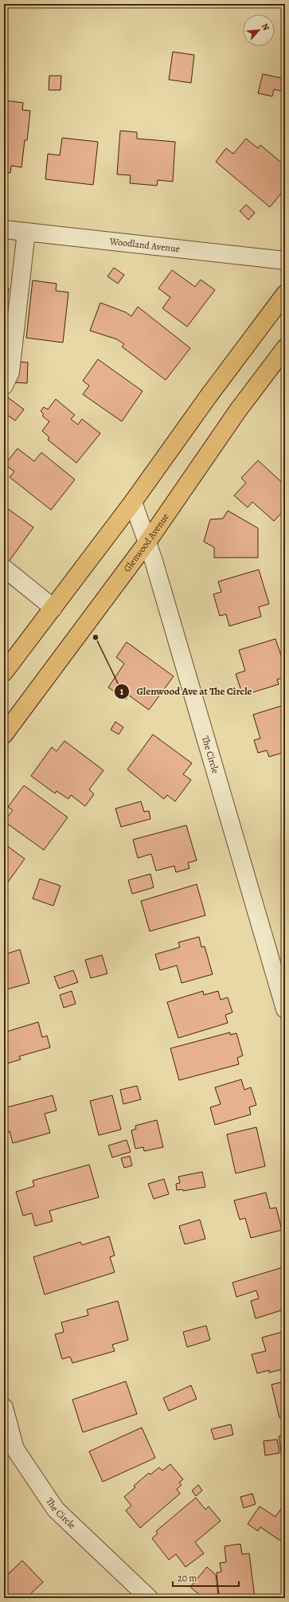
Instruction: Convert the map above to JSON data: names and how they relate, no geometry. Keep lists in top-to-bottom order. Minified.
{"streets":{"main road":["Glenwood Avenue"],"street":["Woodland Avenue","The Circle"]},"crossings":[["Glenwood Avenue","The Circle"]],"places":["Glenwood Ave at The Circle"],"scale_bar":"20 m","north":"top right"}
